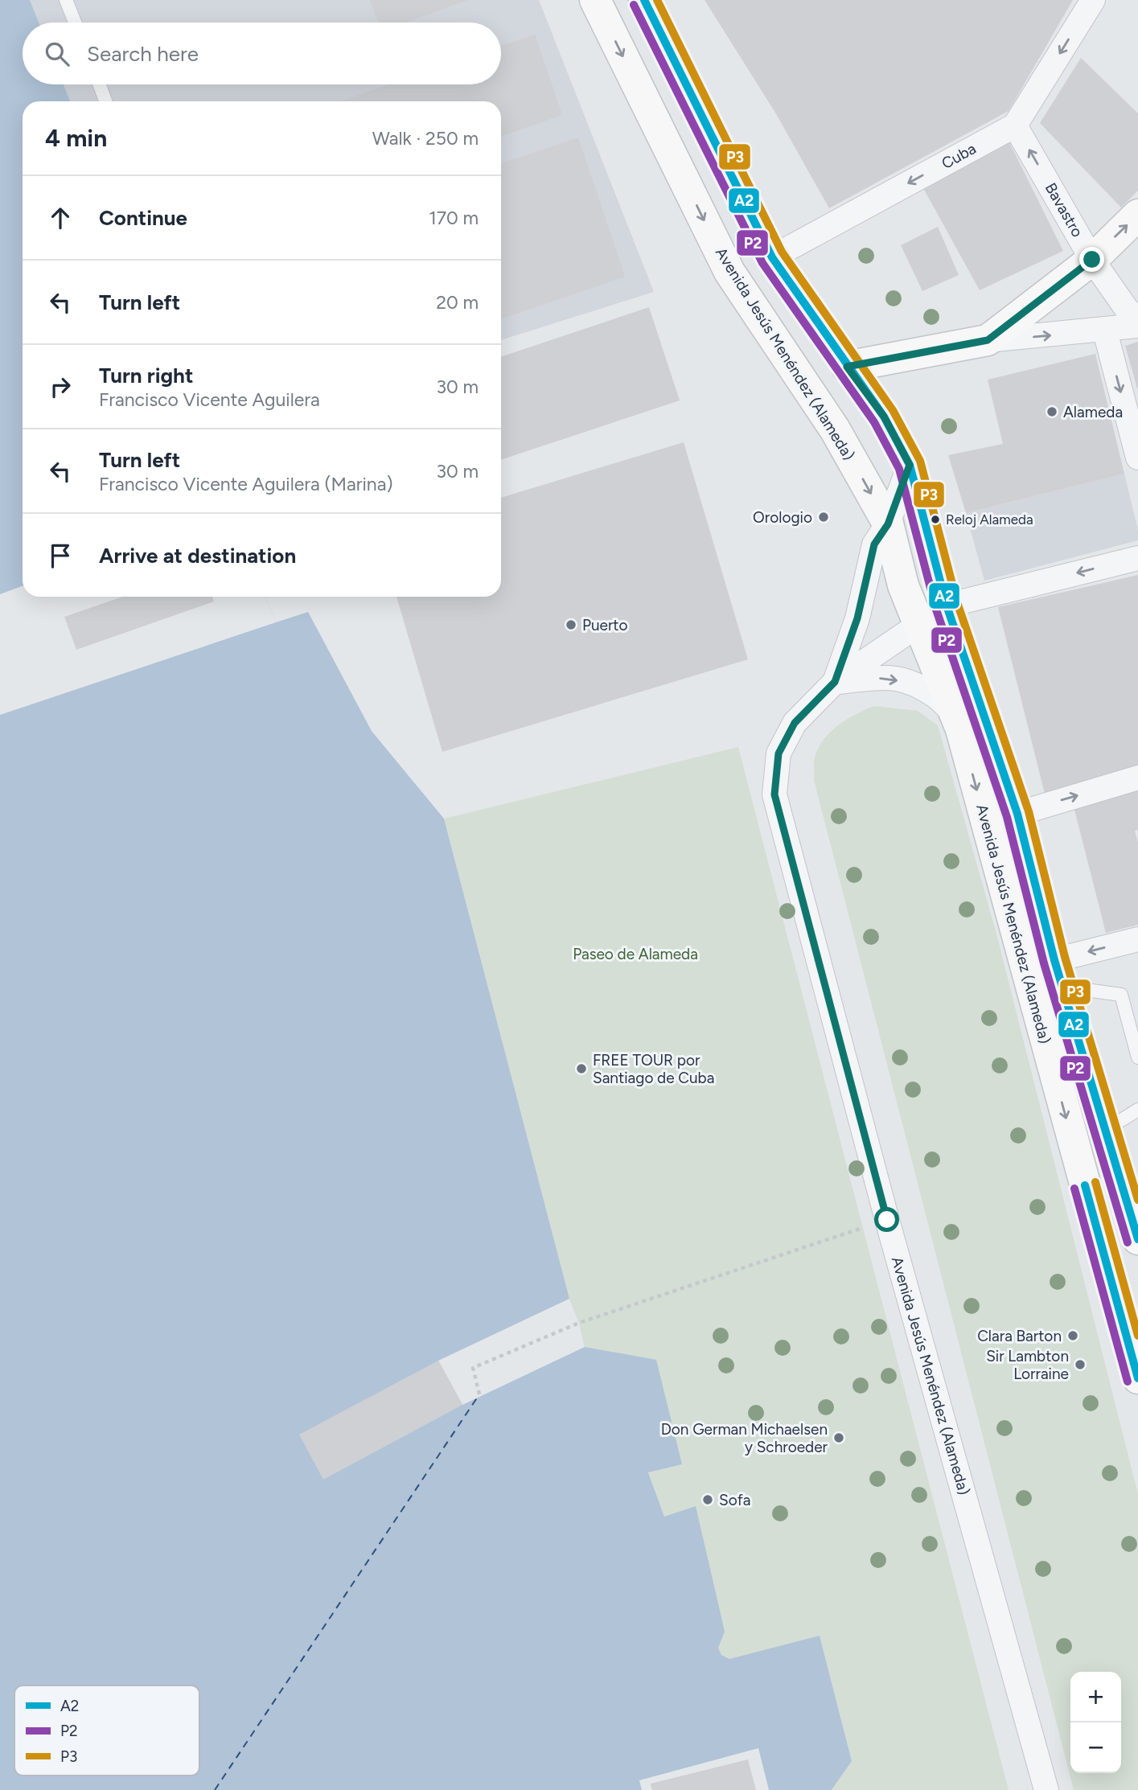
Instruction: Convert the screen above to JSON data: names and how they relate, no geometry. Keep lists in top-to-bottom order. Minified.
{"streets":{"main road":["Avenida Jesús Menéndez (Alameda)"],"street":["Cuba","Bavastro"]},"crossings":[["Cuba","Bavastro"],["Cuba","Avenida Jesús Menéndez (Alameda)"]],"one_way":["Cuba","Bavastro"],"parks":["Paseo de Alameda"],"places":["Alameda","Orologio","Reloj Alameda","Puerto","FREE TOUR por Santiago de Cuba","Clara Barton","Sir Lambton Lorraine","Don German Michaelsen y Schroeder","Sofa"],"lines":["transit line A2","transit line P3","transit line P2"],"legend":["A2","P2","P3"],"page":{"search":"Search here","heading":["4 min","Walk · 250 m"],"list":[["Continue","170 m"],["Turn left","20 m"],["Turn right","Francisco Vicente Aguilera","30 m"],["Turn left","Francisco Vicente Aguilera (Marina)","30 m"],"Arrive at destination"],"map_buttons":["+","−"]}}
